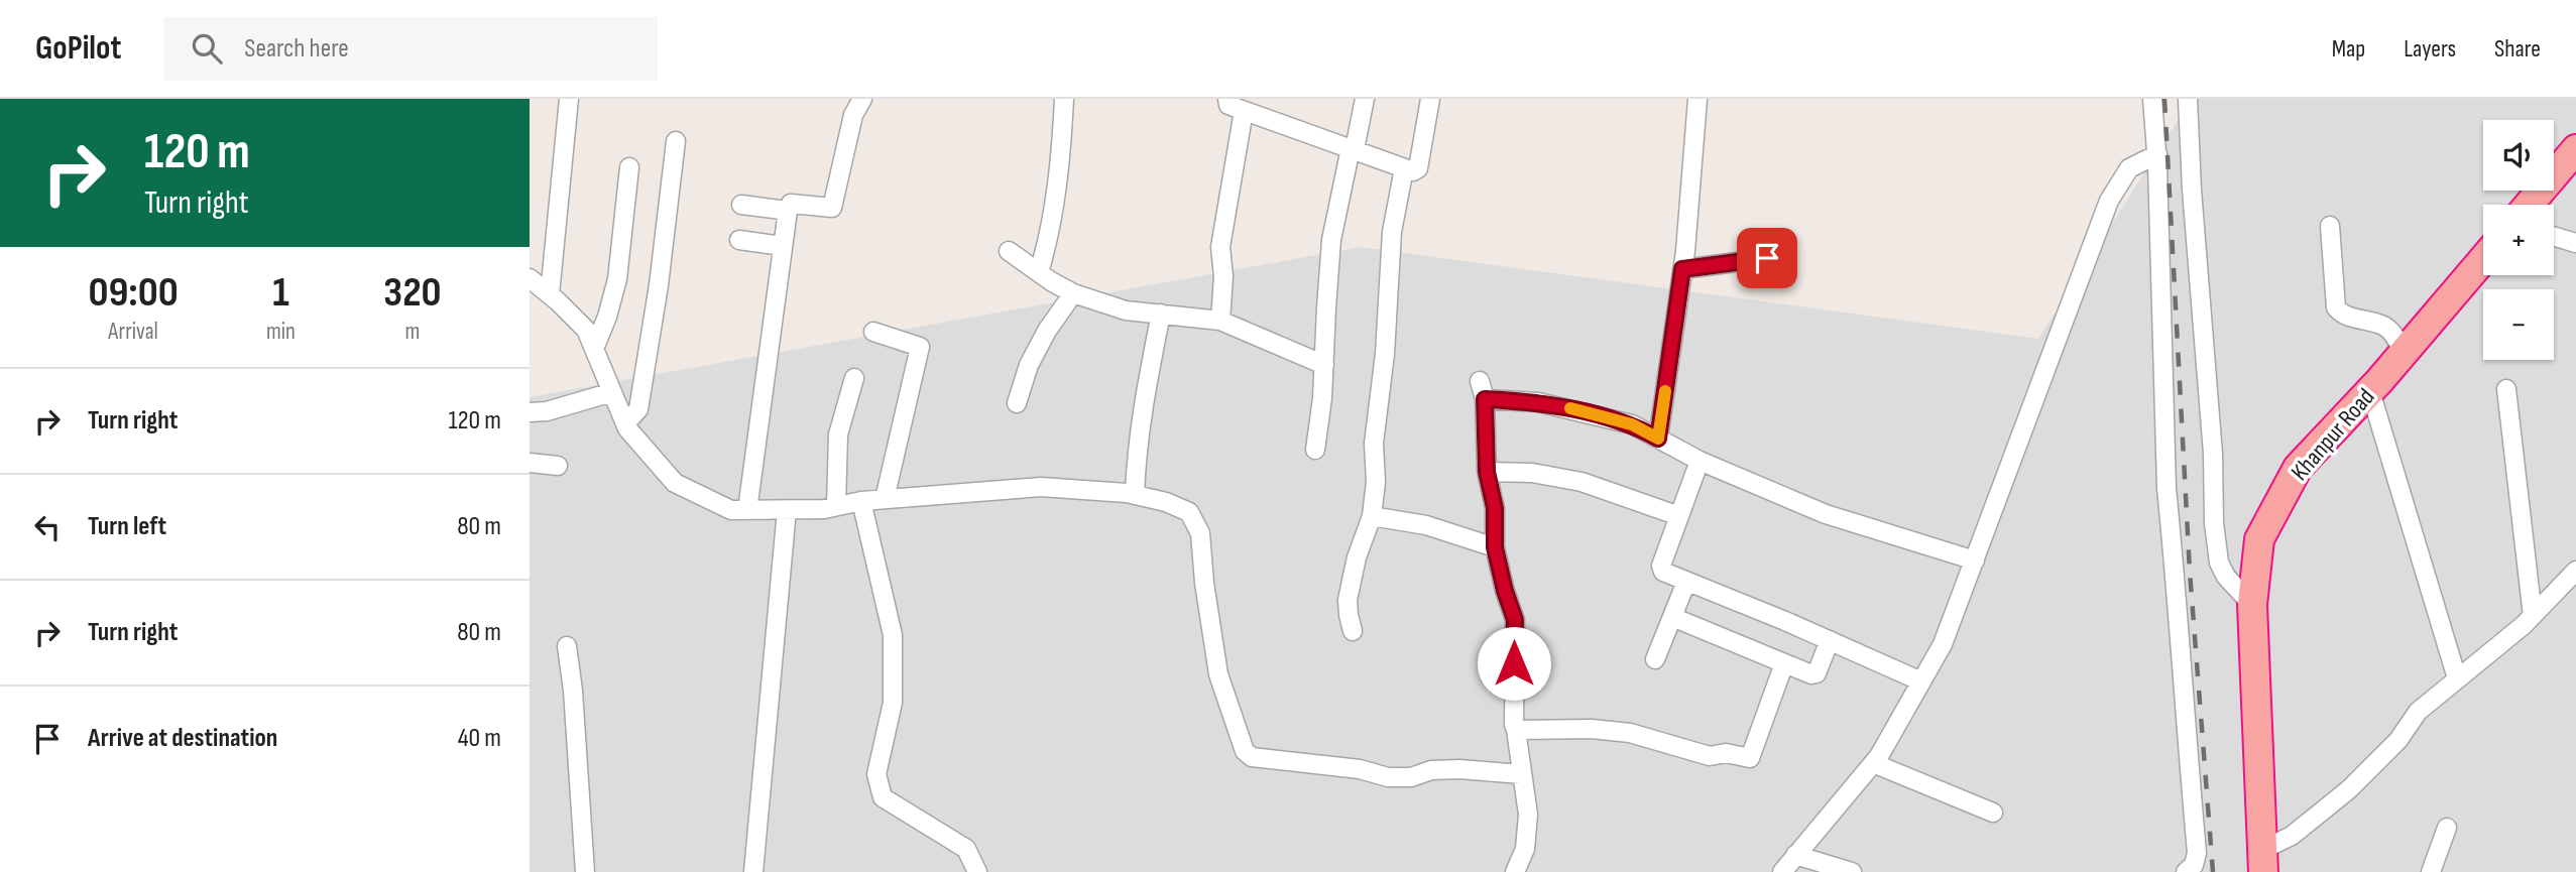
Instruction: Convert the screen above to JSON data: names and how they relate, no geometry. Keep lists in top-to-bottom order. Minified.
{"streets":{"highway":["Khanpur Road"]},"page":{"header":"GoPilot","search":"Search here","nav":["Map","Layers","Share"],"turn":["120 m","Turn right"],"map_buttons":["+","−"],"eta":["09:00","Arrival","1","min","320","m"],"list":[{"name":"Turn right","value":"120 m"},{"name":"Turn left","value":"80 m"},{"name":"Turn right","value":"80 m"},{"name":"Arrive at destination","value":"40 m"}]}}
